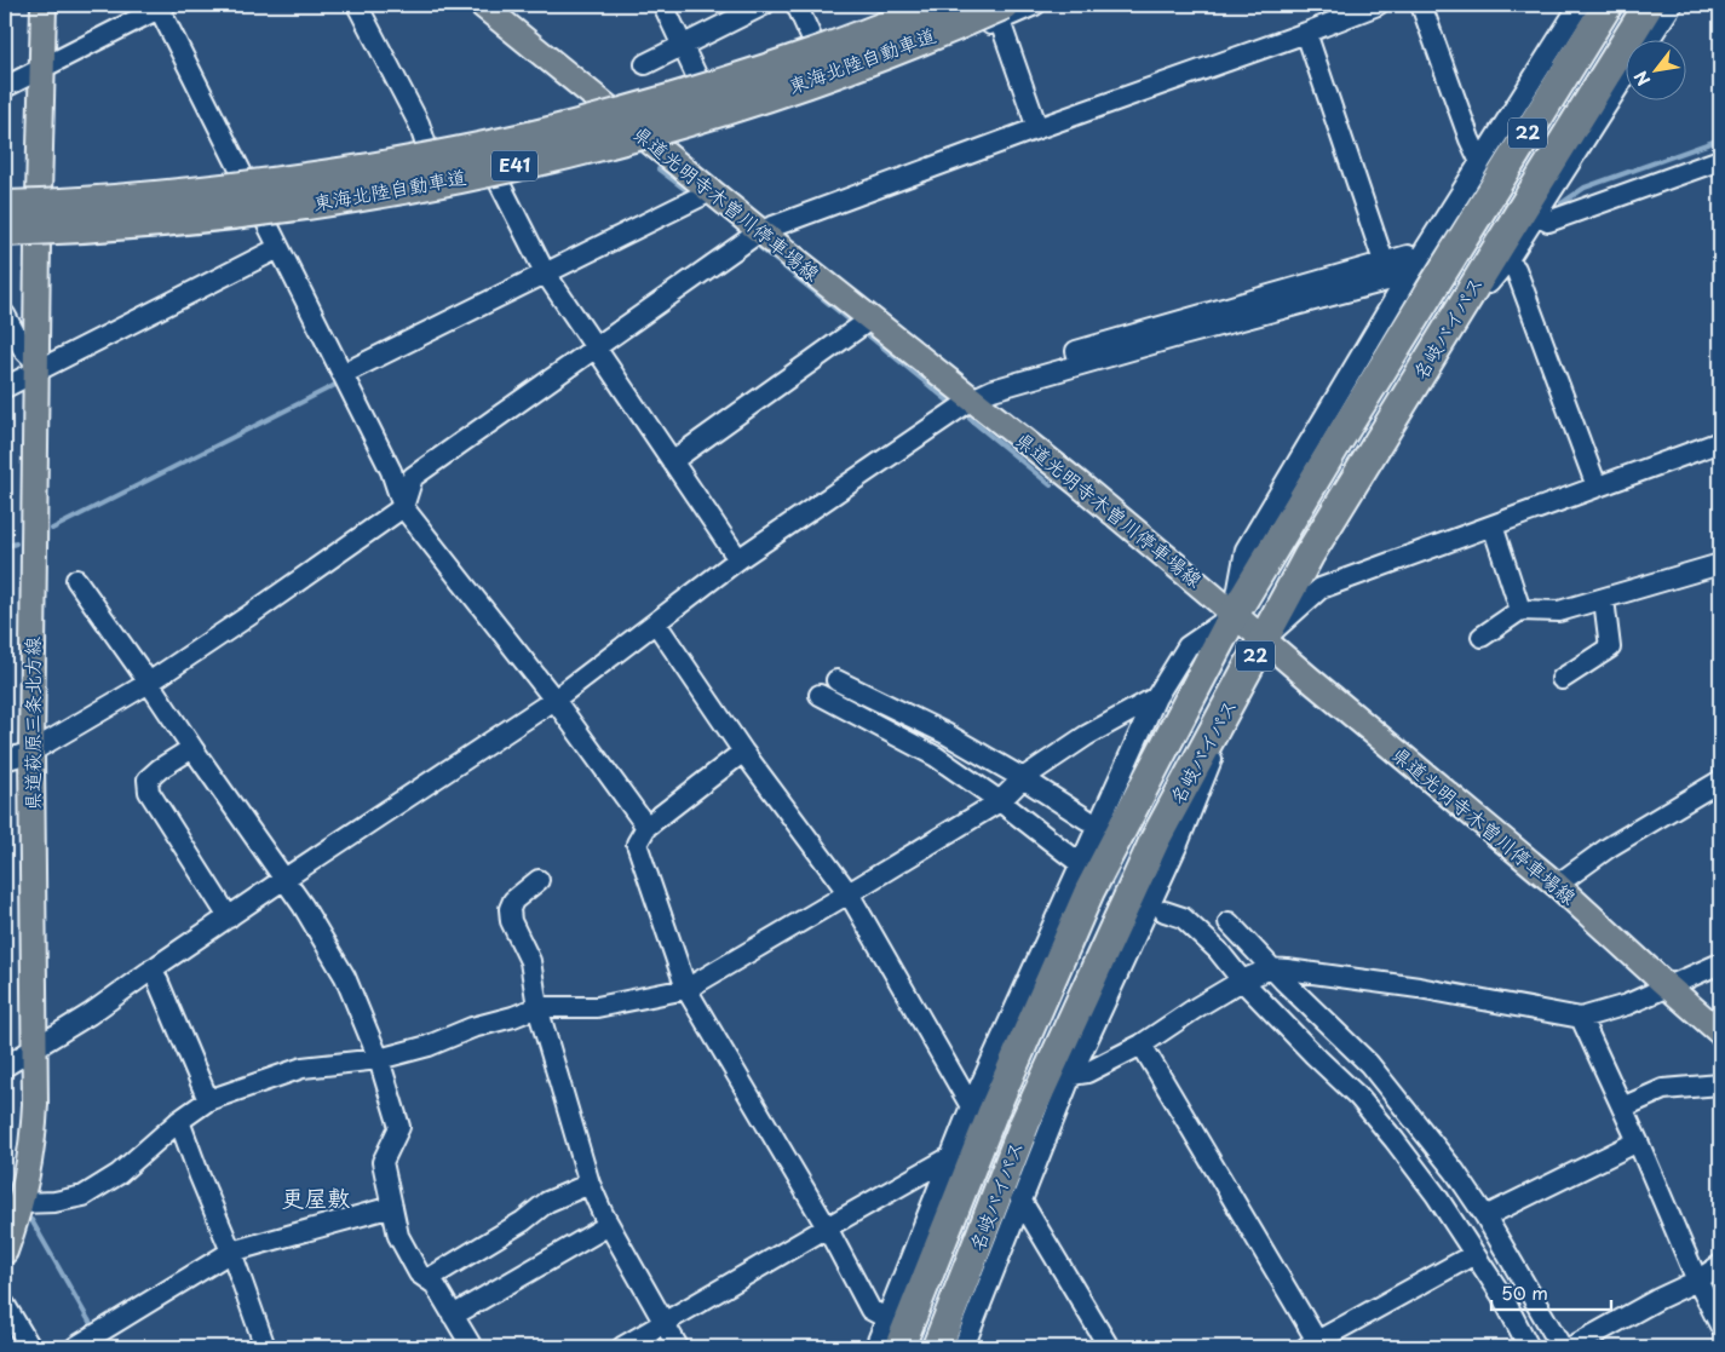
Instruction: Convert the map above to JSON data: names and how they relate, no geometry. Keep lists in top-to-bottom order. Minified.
{"streets":{"highway":["東海北陸自動車道","22","E41","名岐バイパス"],"main road":["県道光明寺木曽川停車場線","県道萩原三条北方線"]},"crossings":[["県道光明寺木曽川停車場線","名岐バイパス"]],"districts":["更屋敷"],"scale_bar":"50 m","north":"bottom left"}
